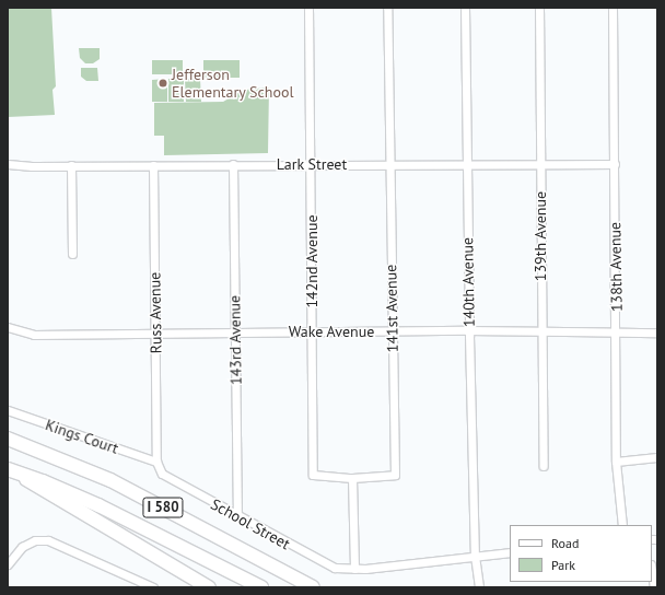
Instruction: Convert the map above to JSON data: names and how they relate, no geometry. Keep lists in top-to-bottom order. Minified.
{"streets":{"highway":["I 580"],"street":["Lark Street","139th Avenue","142nd Avenue","138th Avenue","140th Avenue","141st Avenue","Russ Avenue","Wake Avenue","143rd Avenue","Kings Court","School Street"]},"crossings":[["Lark Street","139th Avenue"],["Lark Street","142nd Avenue"],["Lark Street","138th Avenue"],["Lark Street","140th Avenue"],["Lark Street","141st Avenue"],["Lark Street","Russ Avenue"],["Lark Street","143rd Avenue"],["139th Avenue","Wake Avenue"],["142nd Avenue","141st Avenue"],["142nd Avenue","Wake Avenue"],["138th Avenue","Wake Avenue"],["140th Avenue","Wake Avenue"],["140th Avenue","School Street"],["141st Avenue","Wake Avenue"],["Russ Avenue","Wake Avenue"],["Russ Avenue","Kings Court"],["Russ Avenue","School Street"],["Wake Avenue","143rd Avenue"],["143rd Avenue","School Street"],["Kings Court","School Street"]],"places":["Jefferson Elementary School"],"legend":["Road","Park"]}
